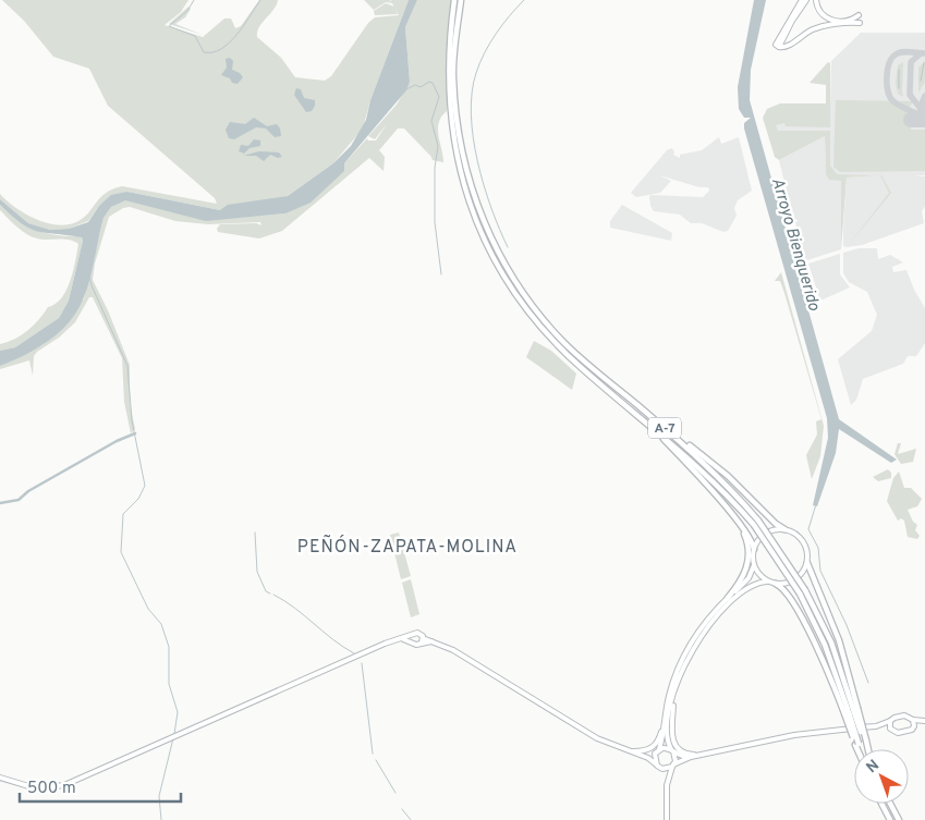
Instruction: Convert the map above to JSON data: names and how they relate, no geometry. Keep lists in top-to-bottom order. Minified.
{"streets":{"highway":["A-7"]},"districts":["PEÑÓN-ZAPATA-MOLINA"],"water":["Arroyo Bienquerido"],"scale_bar":"500 m","north":"top left"}
